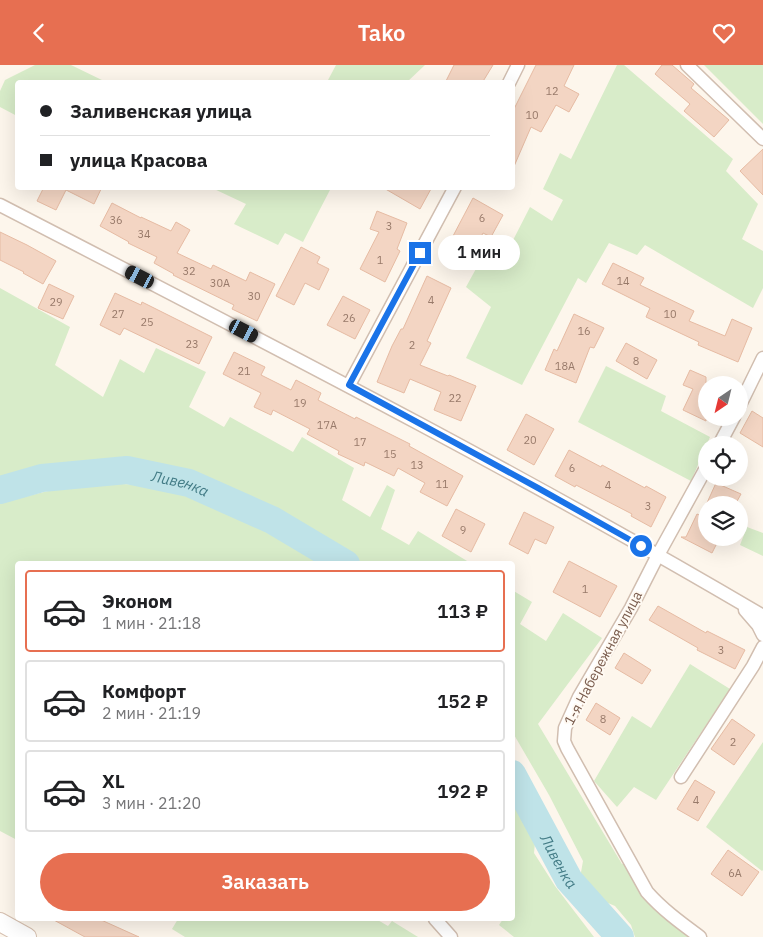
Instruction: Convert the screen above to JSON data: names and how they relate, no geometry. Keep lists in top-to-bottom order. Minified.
{"streets":{"street":["1-я Набережная улица"]},"water":["Ливенка"],"house_numbers":["12","10","6","36","3","34","1","32","14","30А","30","4","29","27","10","26","25","16","23","2","8","18А","21","22","19","17А","20","17","15","13","6","11","4","3","9","1","3","8","2","4","6А"],"north":"bottom left","page":{"header":"Tako","banner":["Заливенская улица","улица Красова"],"bubble":"1 мин","list":[{"name":"Эконом","note":"1 мин · 21:18","value":"113 ₽"},{"name":"Комфорт","note":"2 мин · 21:19","value":"152 ₽"},{"name":"XL","note":"3 мин · 21:20","value":"192 ₽"}],"buttons":"Заказать"}}
